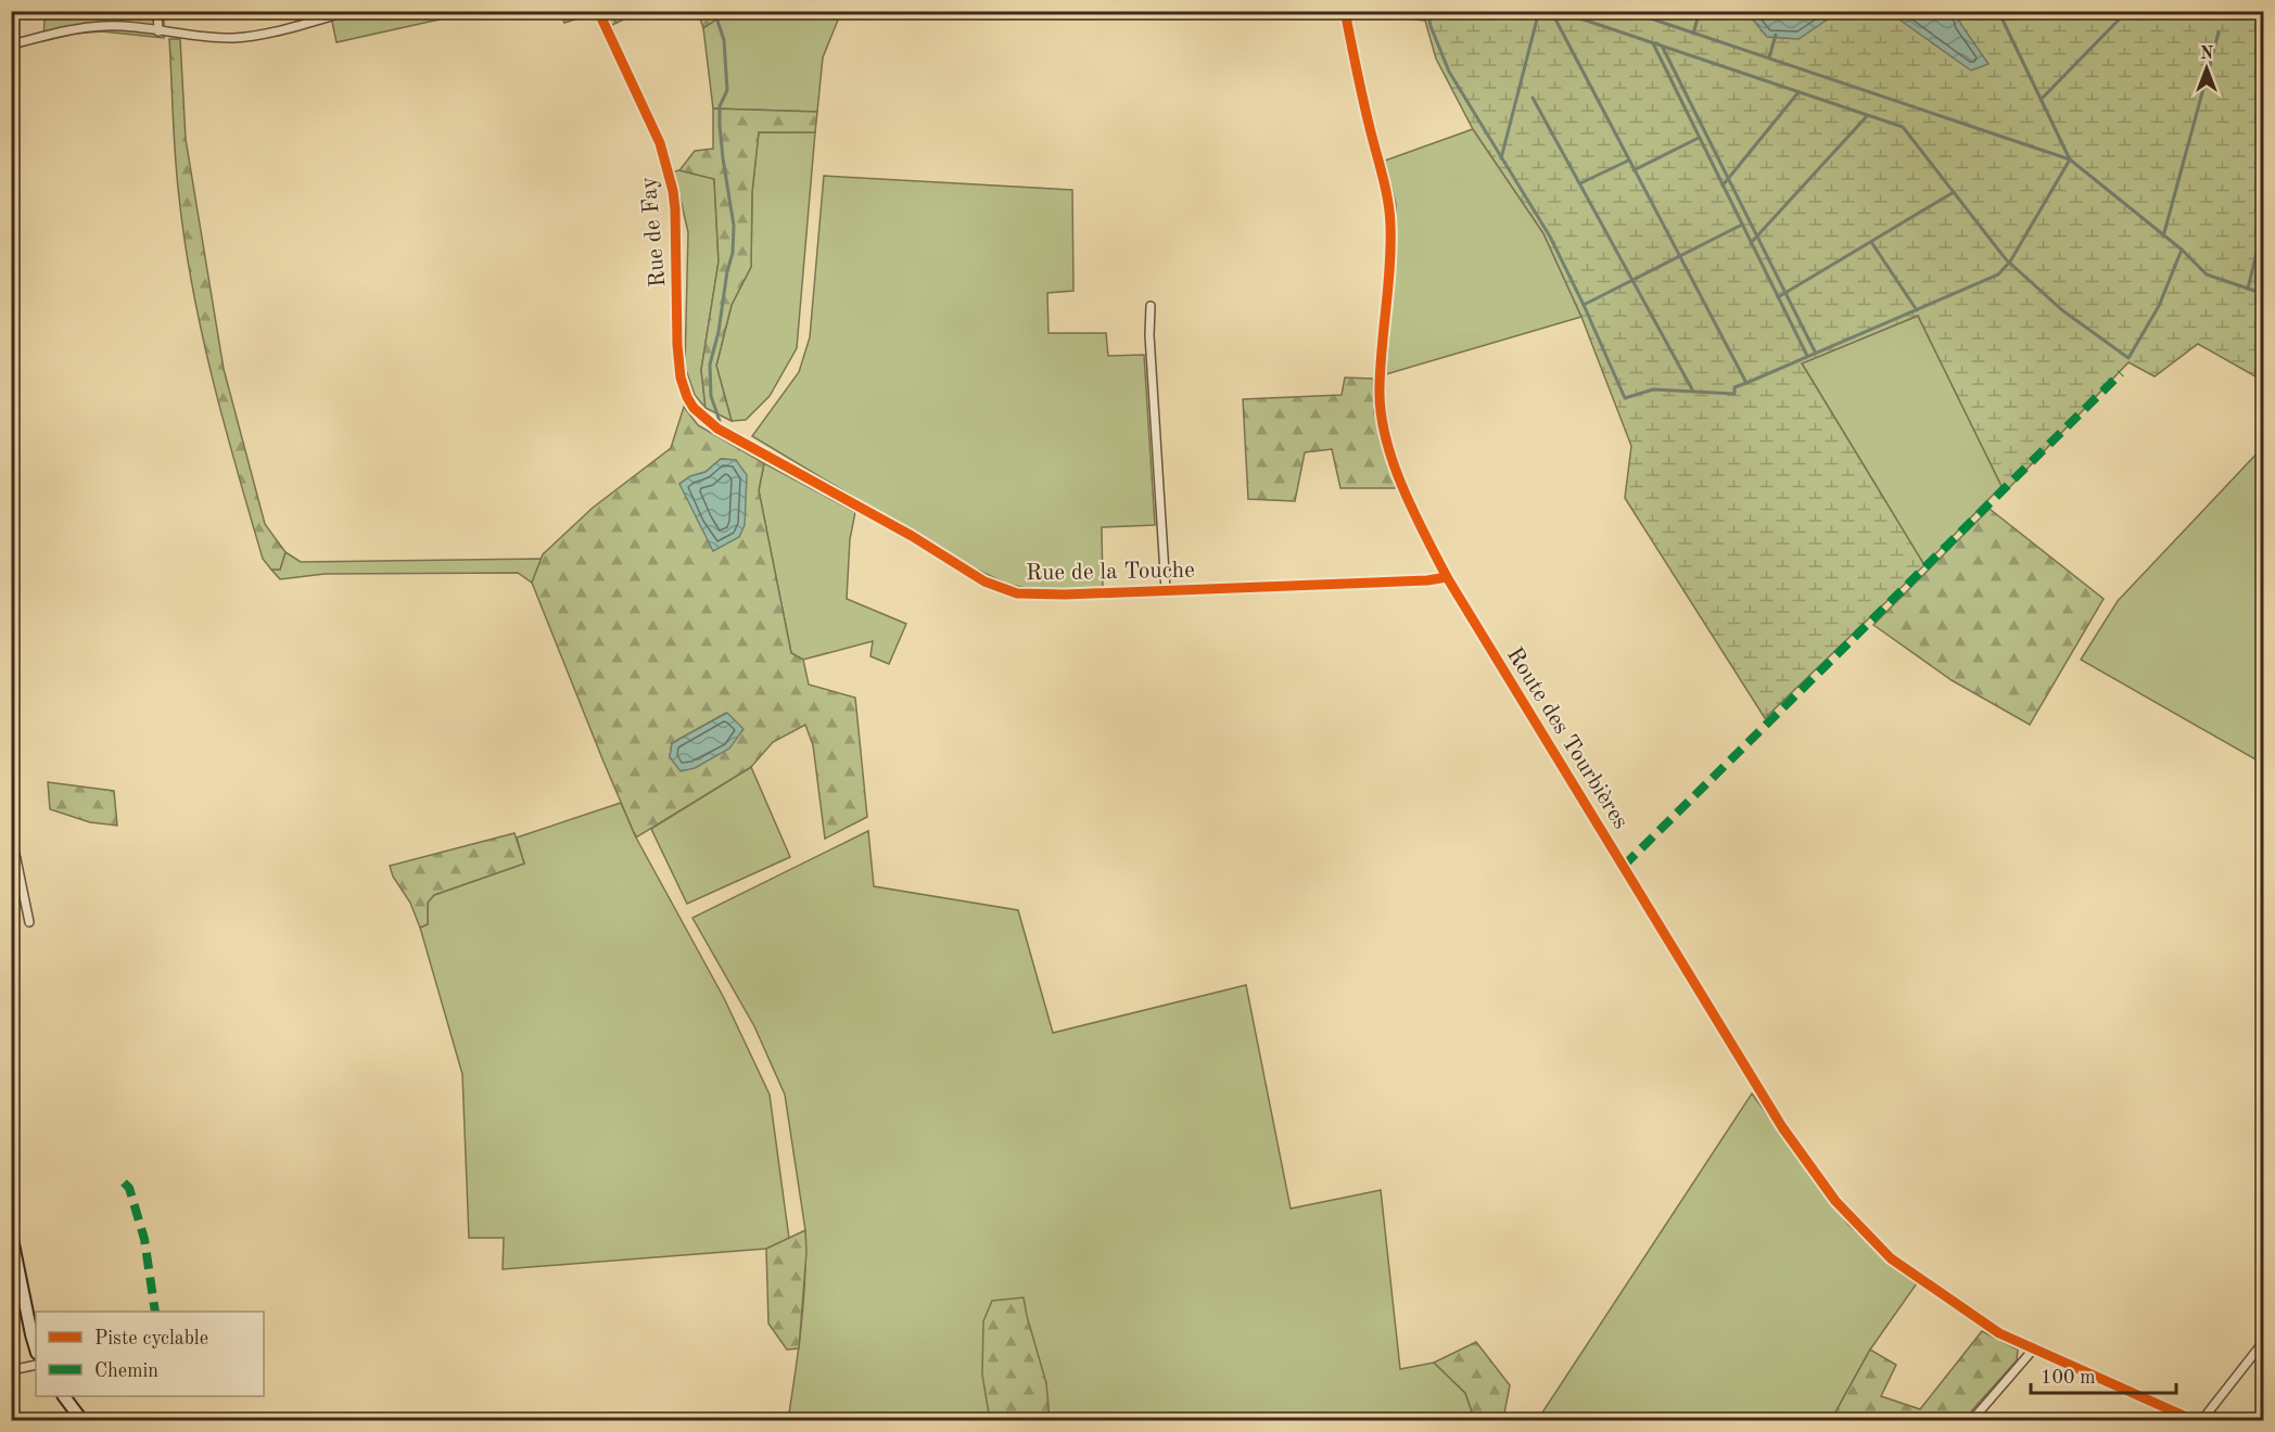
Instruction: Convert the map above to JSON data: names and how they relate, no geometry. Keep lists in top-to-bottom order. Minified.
{"streets":{"street":["Rue de Fay","Rue de la Touche","Route des Tourbières"]},"crossings":[["Rue de Fay","Rue de la Touche"],["Rue de la Touche","Route des Tourbières"]],"legend":["Piste cyclable","Chemin"],"scale_bar":"100 m","north":"top"}
